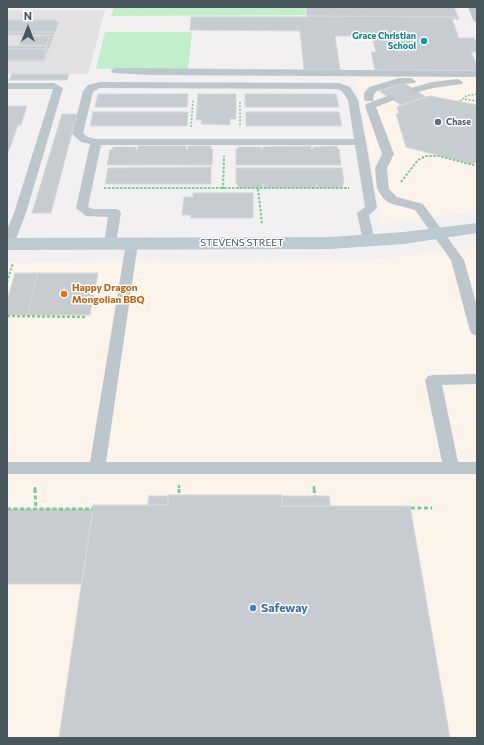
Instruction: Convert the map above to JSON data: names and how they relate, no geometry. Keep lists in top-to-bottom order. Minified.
{"streets":{"street":["STEVENS STREET"]},"places":["Grace Christian School","Chase","Happy Dragon Mongolian BBQ","Safeway"],"north":"top"}
